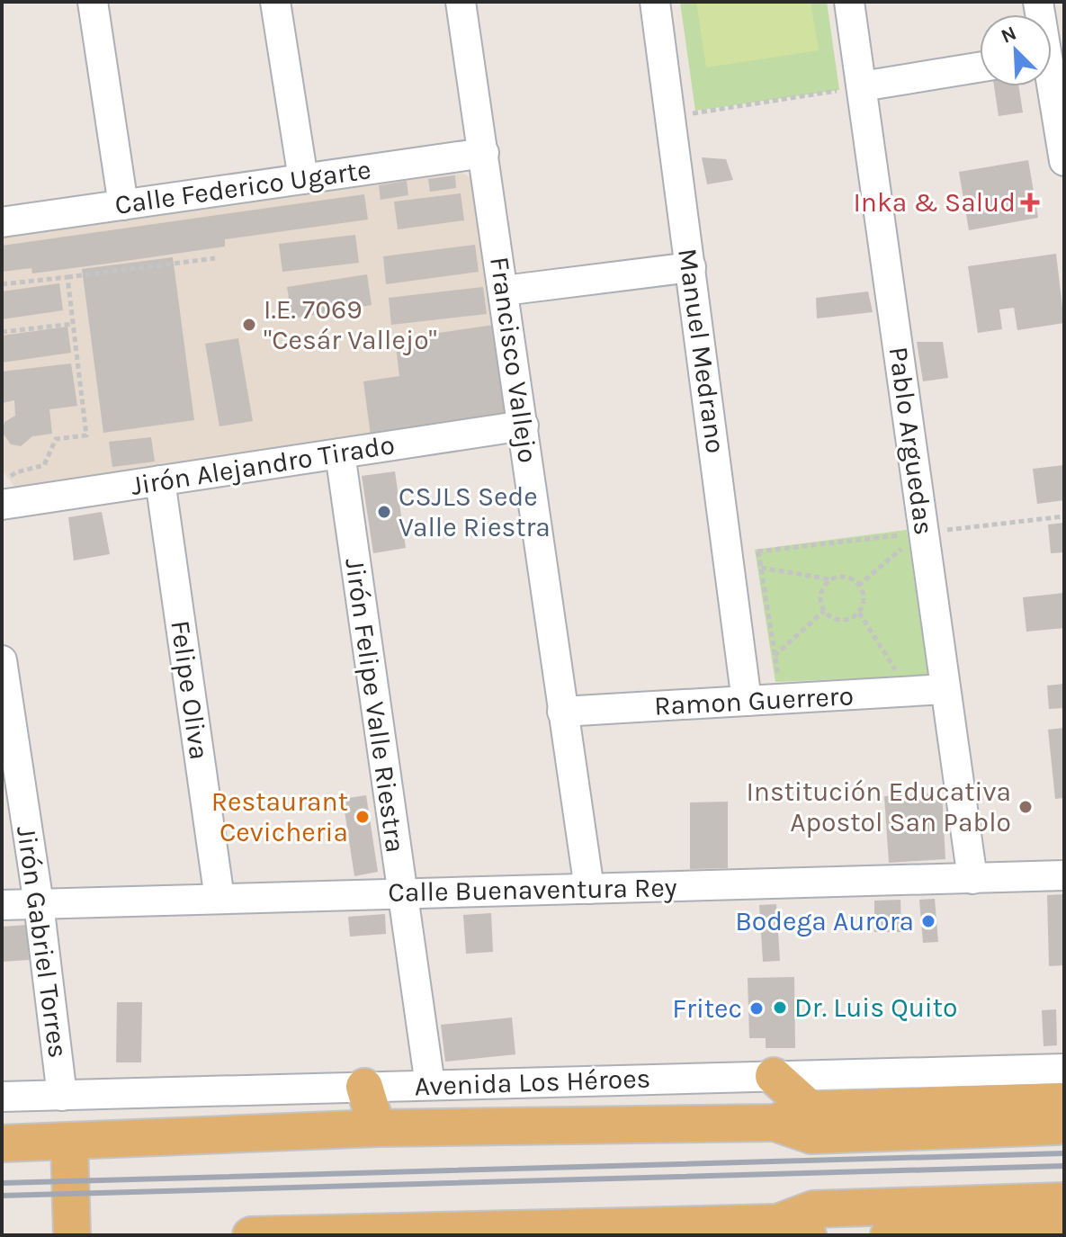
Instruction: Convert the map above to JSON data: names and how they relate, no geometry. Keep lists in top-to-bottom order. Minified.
{"streets":{"main road":["Avenida Los Héroes"],"street":["Calle Federico Ugarte","Manuel Medrano","Francisco Vallejo","Pablo Arguedas","Jirón Alejandro Tirado","Felipe Oliva","Ramon Guerrero","Jirón Felipe Valle Riestra","Calle Buenaventura Rey","Jirón Gabriel Torres"]},"crossings":[["Calle Federico Ugarte","Francisco Vallejo"],["Manuel Medrano","Ramon Guerrero"],["Francisco Vallejo","Jirón Alejandro Tirado"],["Francisco Vallejo","Ramon Guerrero"],["Francisco Vallejo","Calle Buenaventura Rey"],["Pablo Arguedas","Ramon Guerrero"],["Pablo Arguedas","Calle Buenaventura Rey"],["Jirón Alejandro Tirado","Felipe Oliva"],["Jirón Alejandro Tirado","Jirón Felipe Valle Riestra"],["Felipe Oliva","Calle Buenaventura Rey"],["Jirón Felipe Valle Riestra","Calle Buenaventura Rey"],["Jirón Felipe Valle Riestra","Avenida Los Héroes"],["Calle Buenaventura Rey","Jirón Gabriel Torres"],["Jirón Gabriel Torres","Avenida Los Héroes"]],"places":{"health":["Inka & Salud"],"other":["I.E. 7069 \"Cesár Vallejo\"","CSJLS Sede Valle Riestra","Institución Educativa Apostol San Pablo","Restaurant Cevicheria","Bodega Aurora","Dr. Luis Quito","Fritec"]},"north":"top left"}
